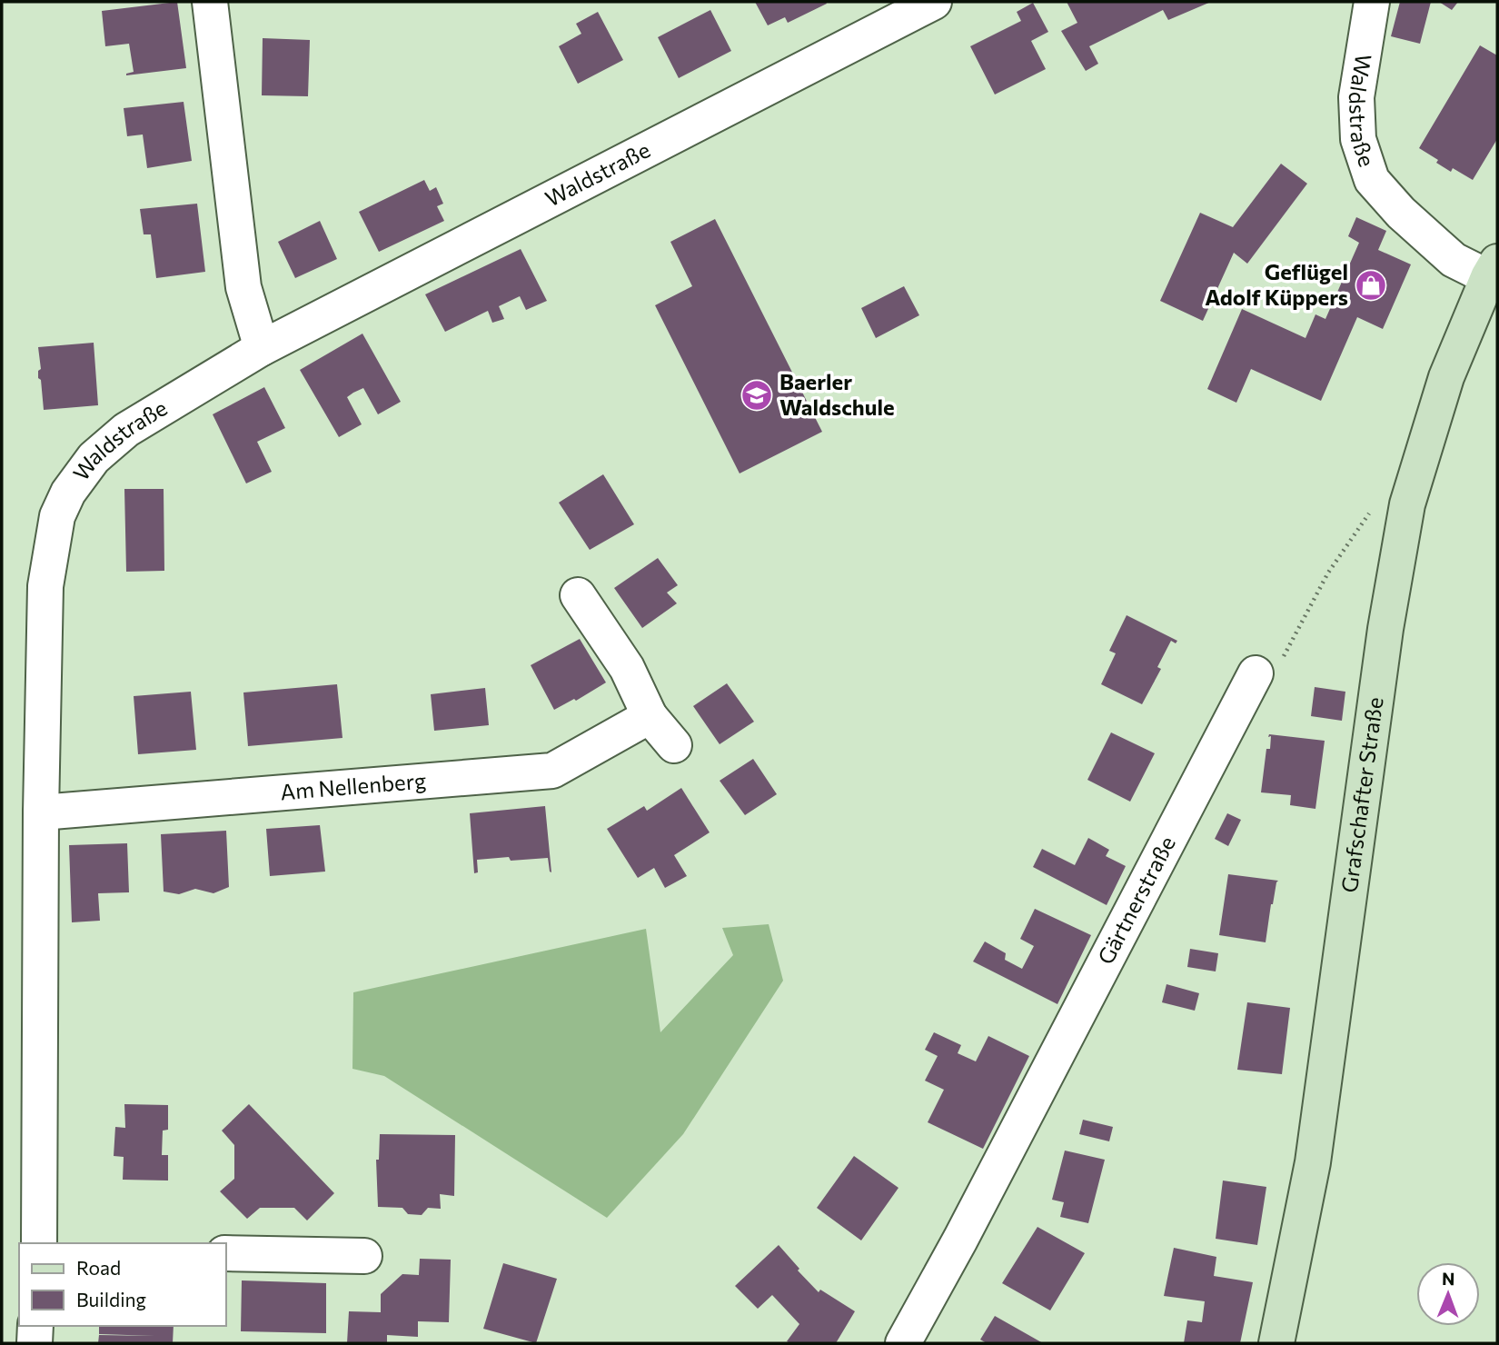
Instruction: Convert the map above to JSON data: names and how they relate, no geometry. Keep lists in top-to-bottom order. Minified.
{"streets":{"main road":["Grafschafter Straße"],"street":["Waldstraße","Am Nellenberg","Gärtnerstraße"]},"crossings":[["Waldstraße","Am Nellenberg"],["Waldstraße","Grafschafter Straße"]],"places":{"shop":["Geflügel Adolf Küppers"],"school or university":["Baerler Waldschule"]},"legend":["Road","Building"],"north":"top"}
